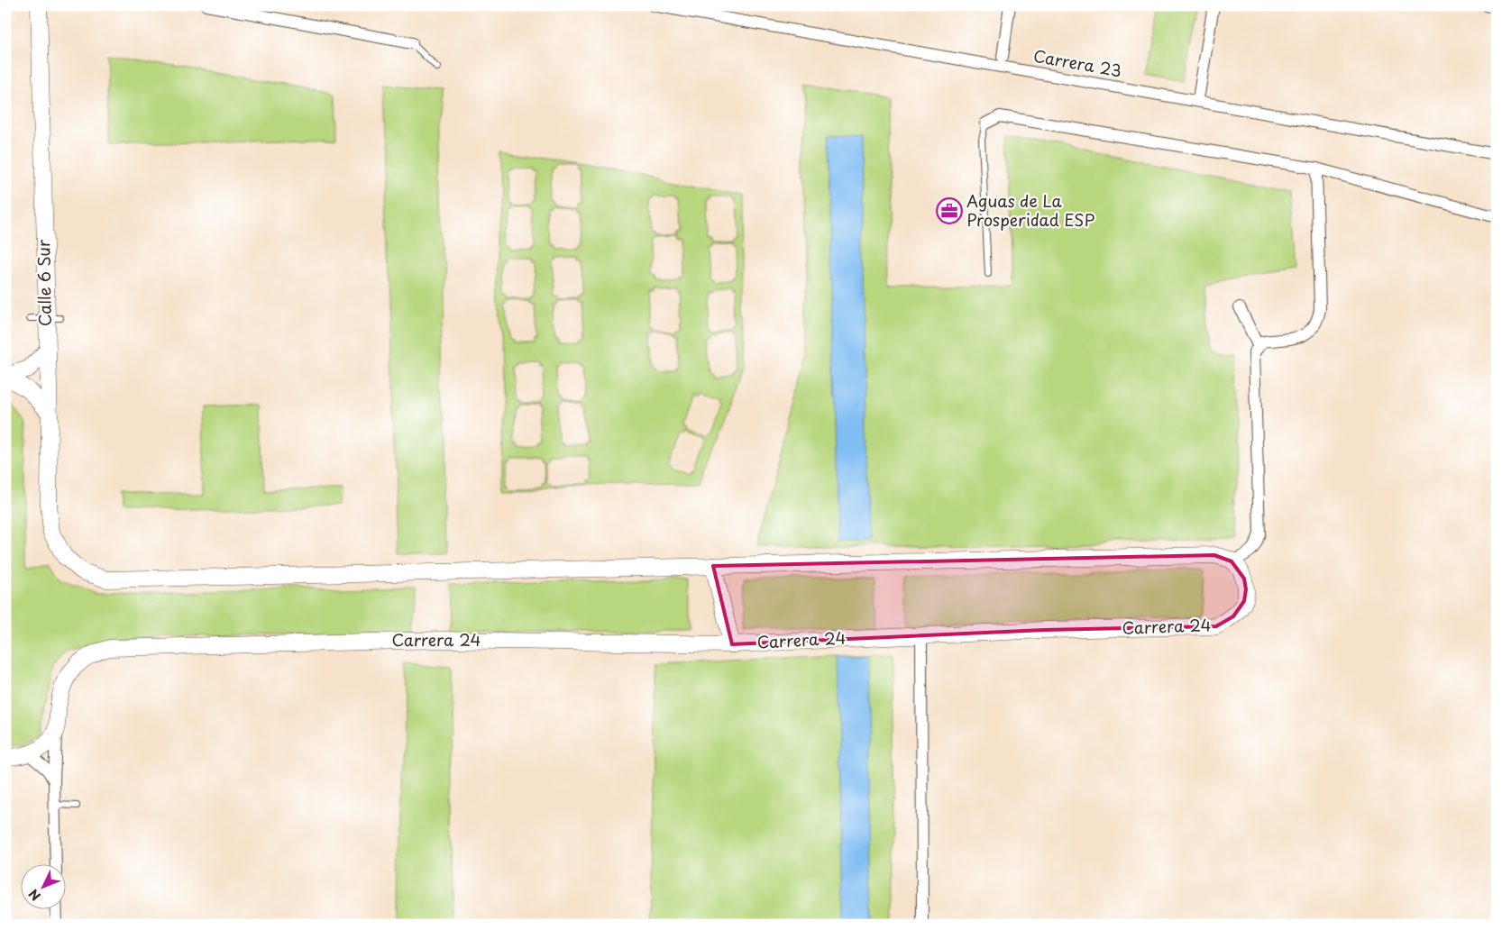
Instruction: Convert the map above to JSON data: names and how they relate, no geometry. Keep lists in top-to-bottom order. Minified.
{"streets":{"street":["Carrera 23","Calle 6 Sur","Carrera 24"]},"places":{"office":["Aguas de La Prosperidad ESP"]},"north":"bottom left"}
